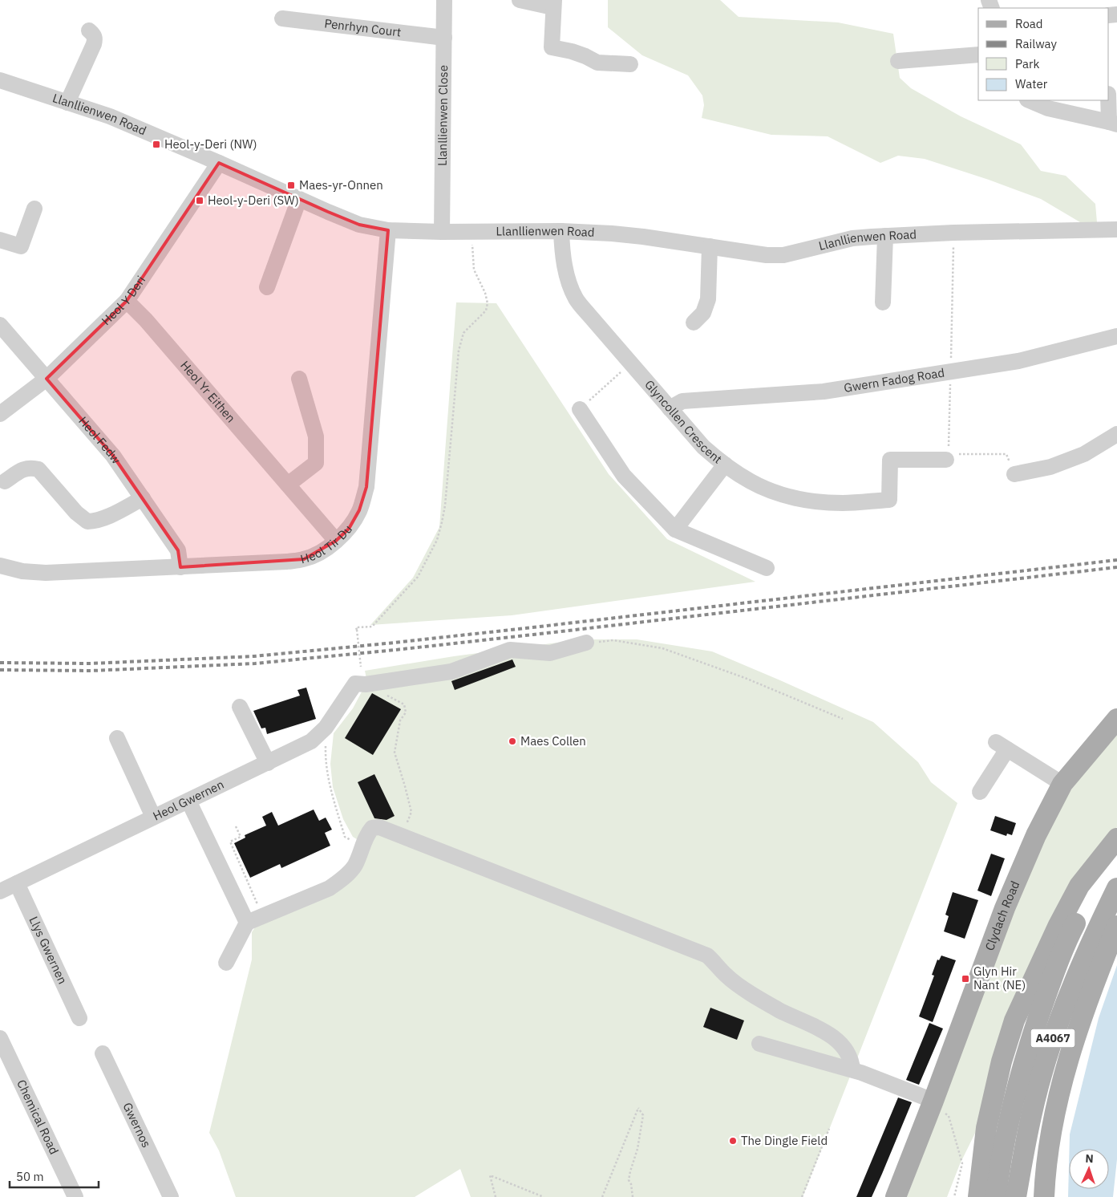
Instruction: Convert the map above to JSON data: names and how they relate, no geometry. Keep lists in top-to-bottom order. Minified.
{"streets":{"main road":["Clydach Road","A4067"],"street":["Penrhyn Court","Llanllienwen Road","Llanllienwen Close","Heol Y Deri","Gwern Fadog Road","Heol Yr Eithen","Glyncollen Crescent","Heol Fedw","Heol Tir Du","Heol Gwernen","Llys Gwernen","Chemical Road","Gwernos"]},"crossings":[["Penrhyn Court","Llanllienwen Close"],["Llanllienwen Road","Llanllienwen Close"],["Llanllienwen Road","Heol Y Deri"],["Llanllienwen Road","Glyncollen Crescent"],["Llanllienwen Road","Heol Tir Du"],["Heol Y Deri","Heol Yr Eithen"],["Heol Y Deri","Heol Fedw"],["Gwern Fadog Road","Glyncollen Crescent"],["Heol Yr Eithen","Heol Tir Du"],["Heol Fedw","Heol Tir Du"],["Heol Gwernen","Llys Gwernen"]],"places":{"transit":["Heol-y-Deri (NW)","Maes-yr-Onnen","Heol-y-Deri (SW)","Glyn Hir Nant (NE)"],"other":["Maes Collen","The Dingle Field"]},"legend":["Road","Railway","Park","Water"],"scale_bar":"50 m","north":"top"}
